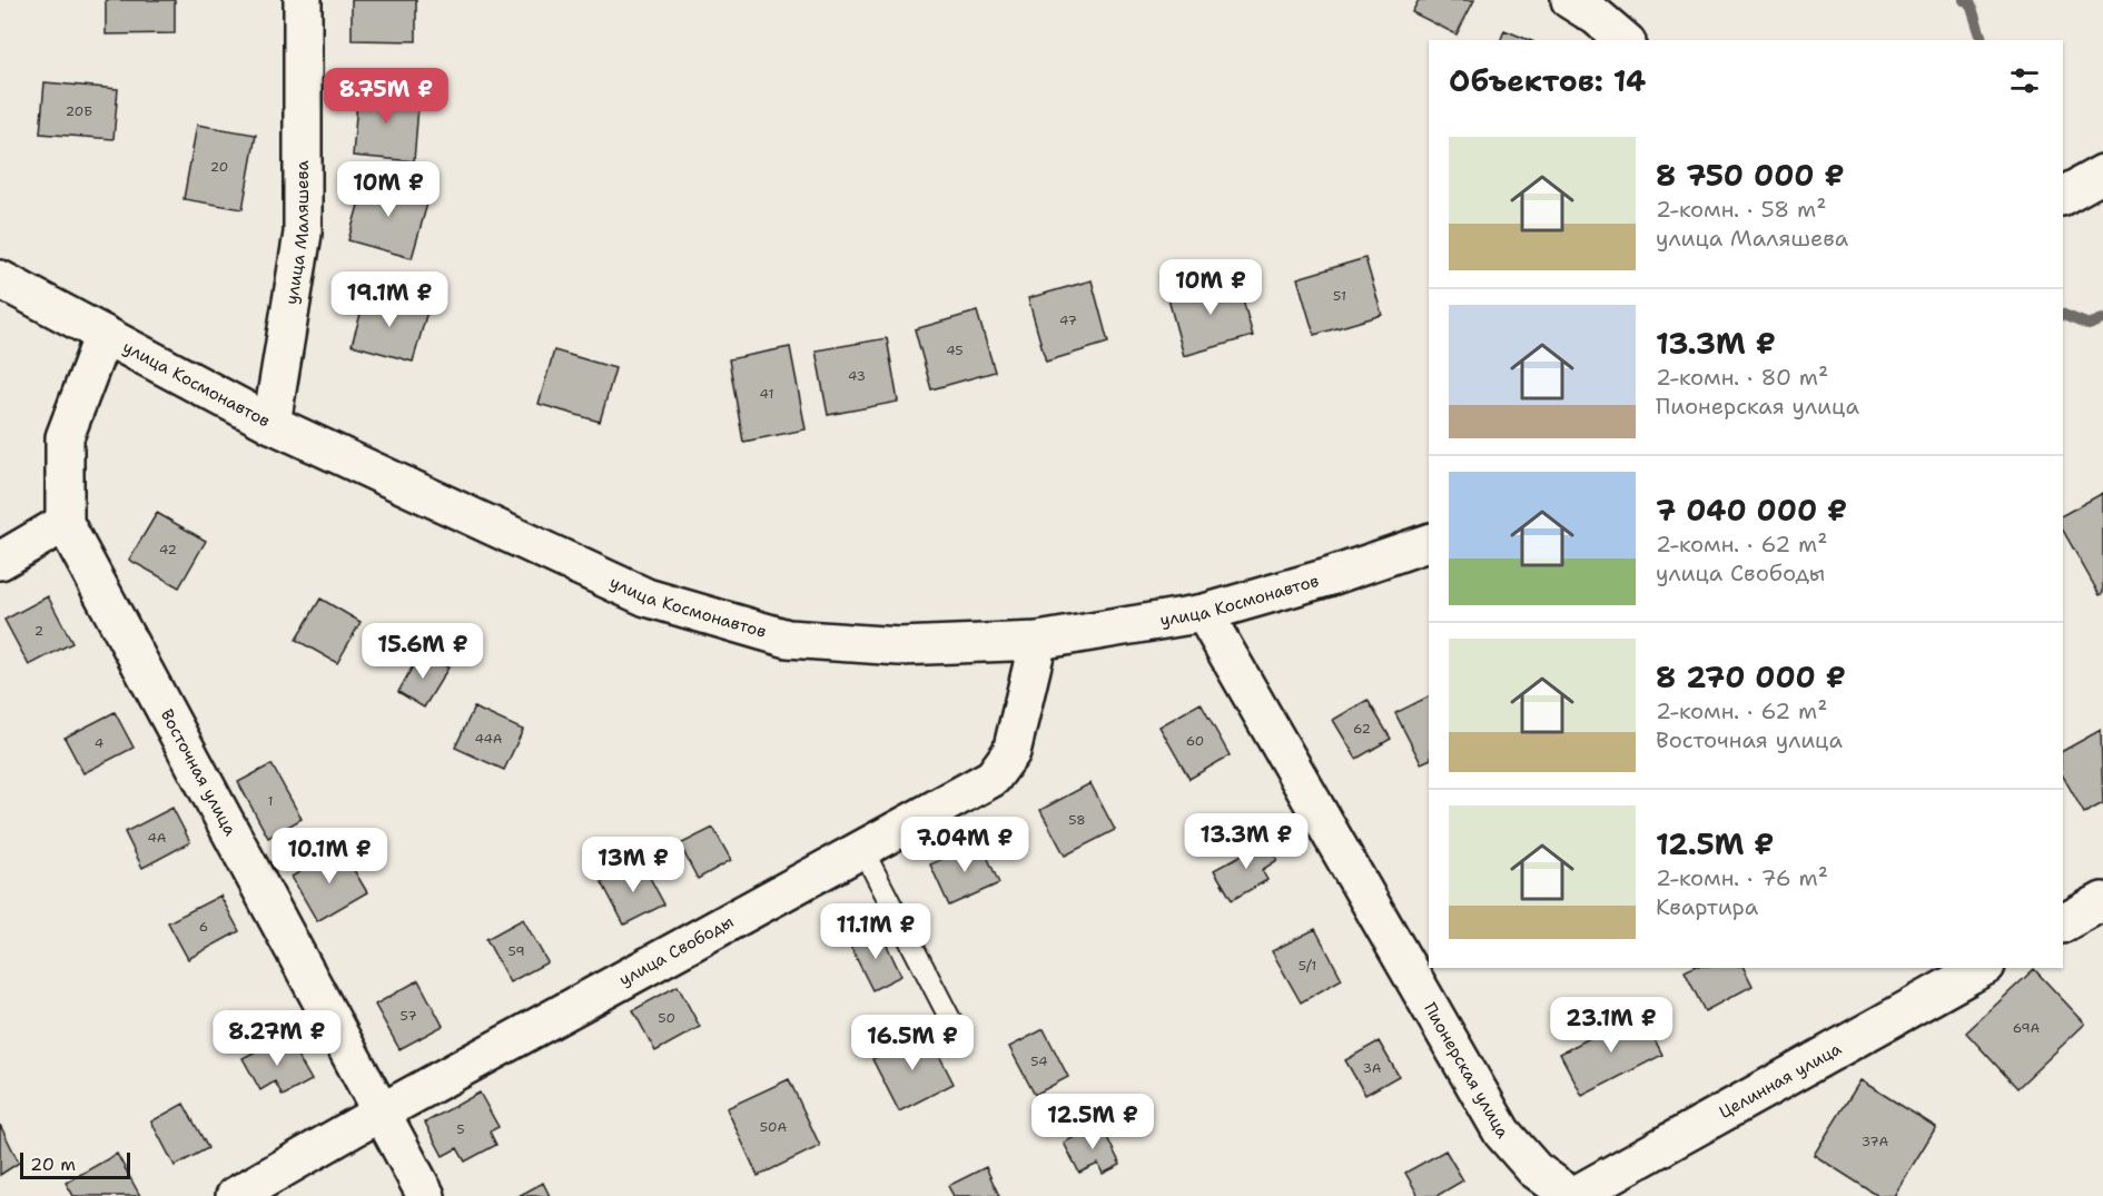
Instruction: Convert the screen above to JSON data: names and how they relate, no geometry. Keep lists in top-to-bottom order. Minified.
{"streets":{"street":["улица Маляшева","улица Космонавтов","Восточная улица","улица Свободы","Пионерская улица","Целинная улица"]},"crossings":[["улица Маляшева","улица Космонавтов"],["улица Космонавтов","Восточная улица"],["улица Космонавтов","улица Свободы"],["улица Космонавтов","Пионерская улица"],["Восточная улица","улица Свободы"],["Пионерская улица","Целинная улица"]],"house_numbers":["20Б","20","51","47","45","43","41","42","2","62","44А","60","4","1","58","4А","6","59","5/1","57","50","69А","54","3А","50А","5","37А"],"scale_bar":"20 m","page":{"heading":"Объектов: 14","price":["8.75M ₽","10M ₽","10M ₽","19.1M ₽","15.6M ₽","13.3M ₽","7.04M ₽","10.1M ₽","13M ₽","11.1M ₽","23.1M ₽","8.27M ₽","16.5M ₽","12.5M ₽"],"list":[{"name":"8 750 000 ₽","note":"2-комн. · 58 m² · улица Маляшева"},{"name":"13.3M ₽","note":"2-комн. · 80 m² · Пионерская улица"},{"name":"7 040 000 ₽","note":"2-комн. · 62 m² · улица Свободы"},{"name":"8 270 000 ₽","note":"2-комн. · 62 m² · Восточная улица"},{"name":"12.5M ₽","note":"2-комн. · 76 m² · Квартира"}],"scale":"20 m"}}
